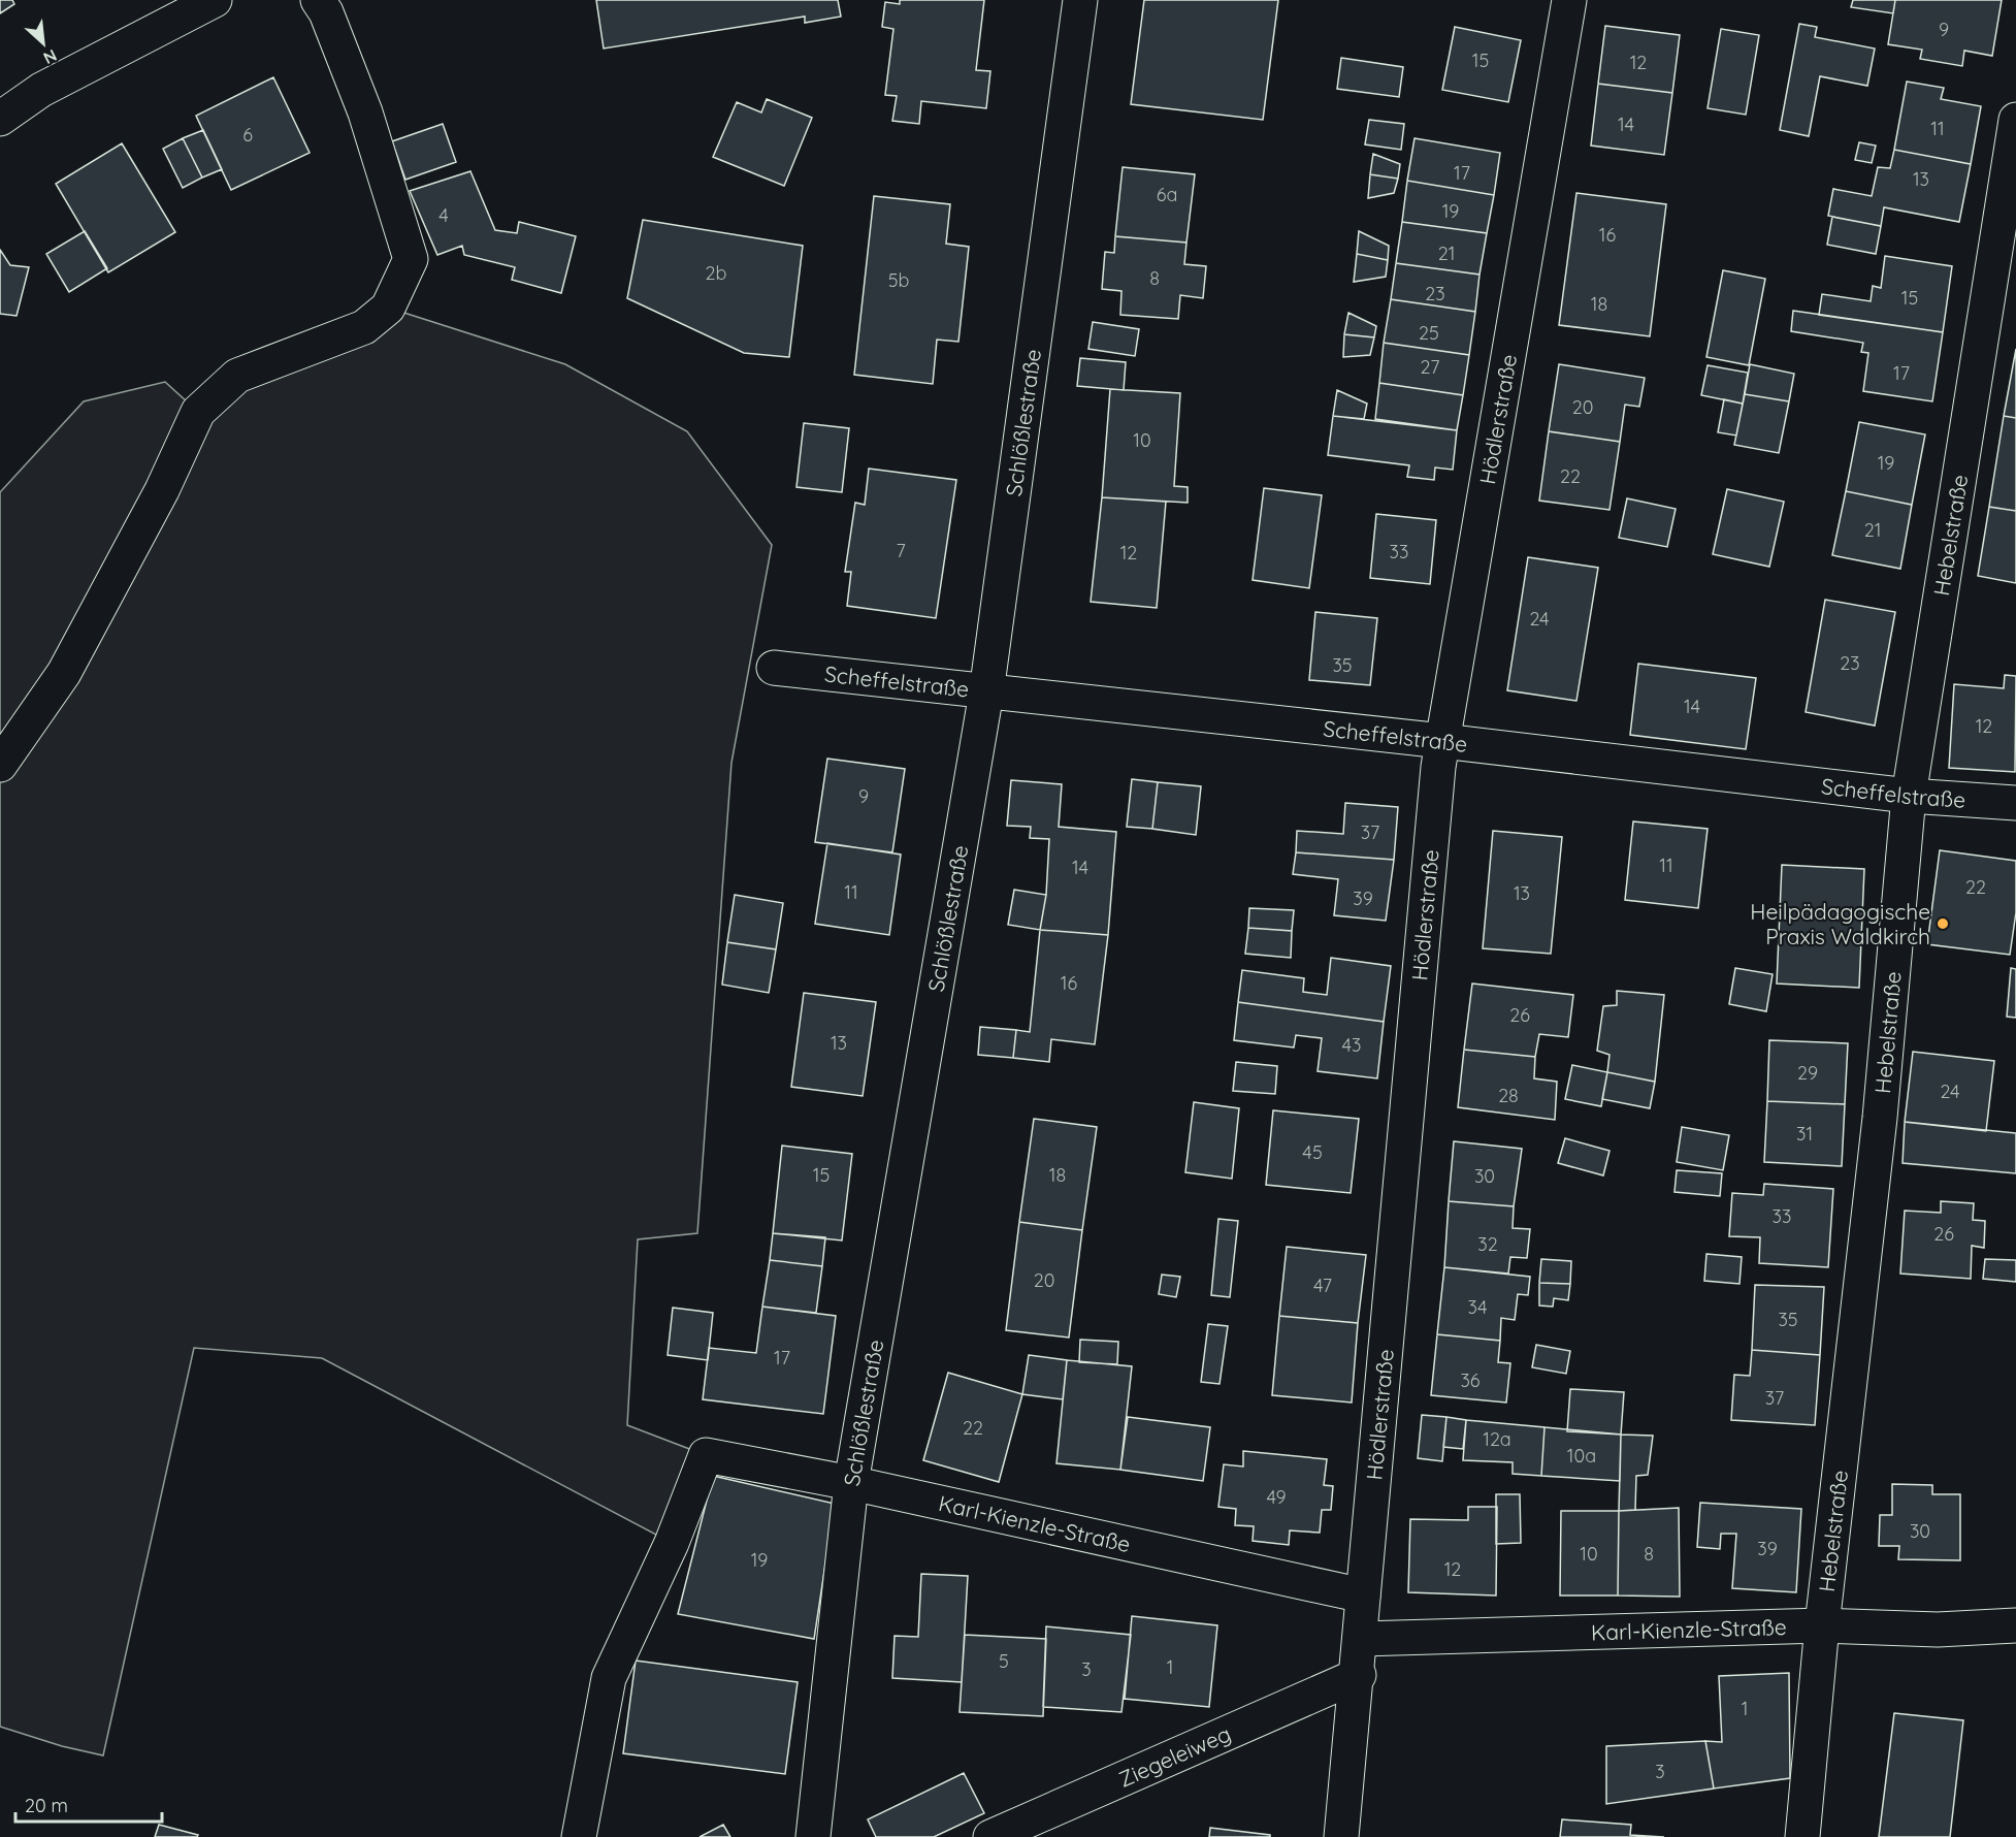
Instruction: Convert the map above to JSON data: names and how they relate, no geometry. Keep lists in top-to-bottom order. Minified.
{"streets":{"street":["Hödlerstraße","Schlößlestraße","Hebelstraße","Scheffelstraße","Karl-Kienzle-Straße","Ziegeleiweg"]},"crossings":[["Hödlerstraße","Scheffelstraße"],["Hödlerstraße","Karl-Kienzle-Straße"],["Hödlerstraße","Ziegeleiweg"],["Schlößlestraße","Scheffelstraße"],["Schlößlestraße","Karl-Kienzle-Straße"],["Hebelstraße","Scheffelstraße"],["Hebelstraße","Karl-Kienzle-Straße"]],"places":["Heilpädagogische Praxis Waldkirch"],"house_numbers":["9","15","12","14","11","6","17","13","6a","19","4","16","21","2b","8","5b","23","15","18","25","27","17","20","10","19","22","21","7","33","12","24","23","35","14","12","9","37","11","14","22","11","13","39","16","26","13","43","29","24","28","31","45","15","18","30","33","26","32","20","47","34","35","17","36","37","22","12a","10a","49","30","39","10","8","19","12","5","1","3","1","3"],"scale_bar":"20 m","north":"bottom right"}
